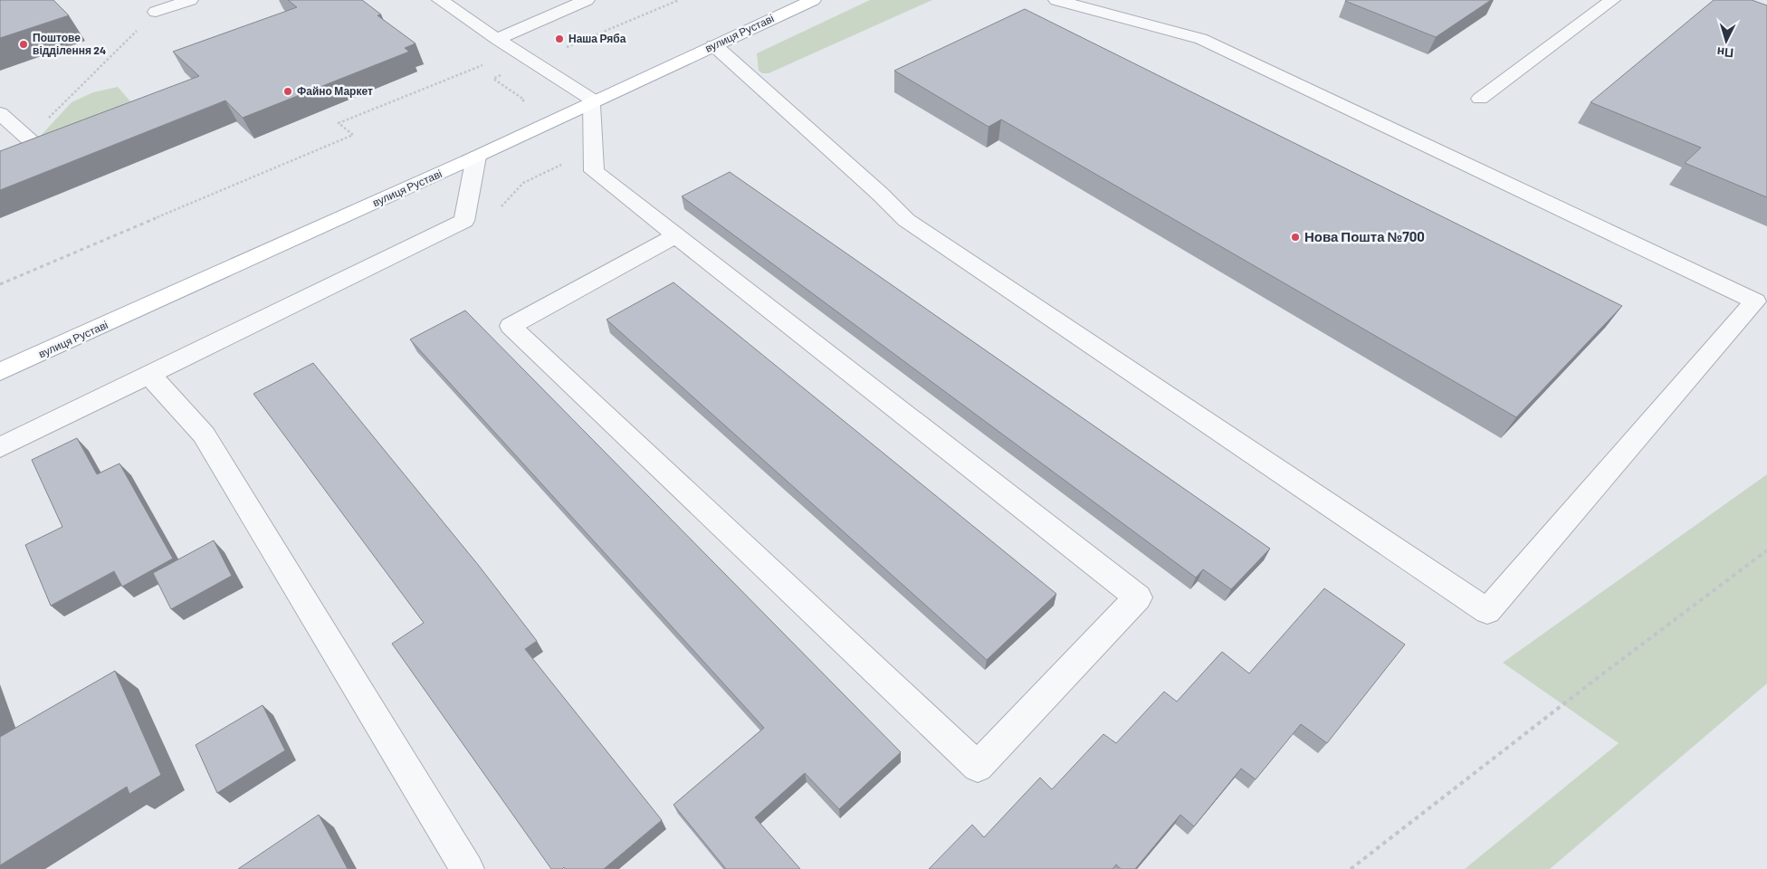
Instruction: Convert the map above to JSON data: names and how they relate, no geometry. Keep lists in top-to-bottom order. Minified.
{"streets":{"main road":["вулиця Руставі"]},"places":["Наша Ряба","Поштове відділення 24","Файно Маркет","Нова Пошта №700"],"north":"bottom"}
